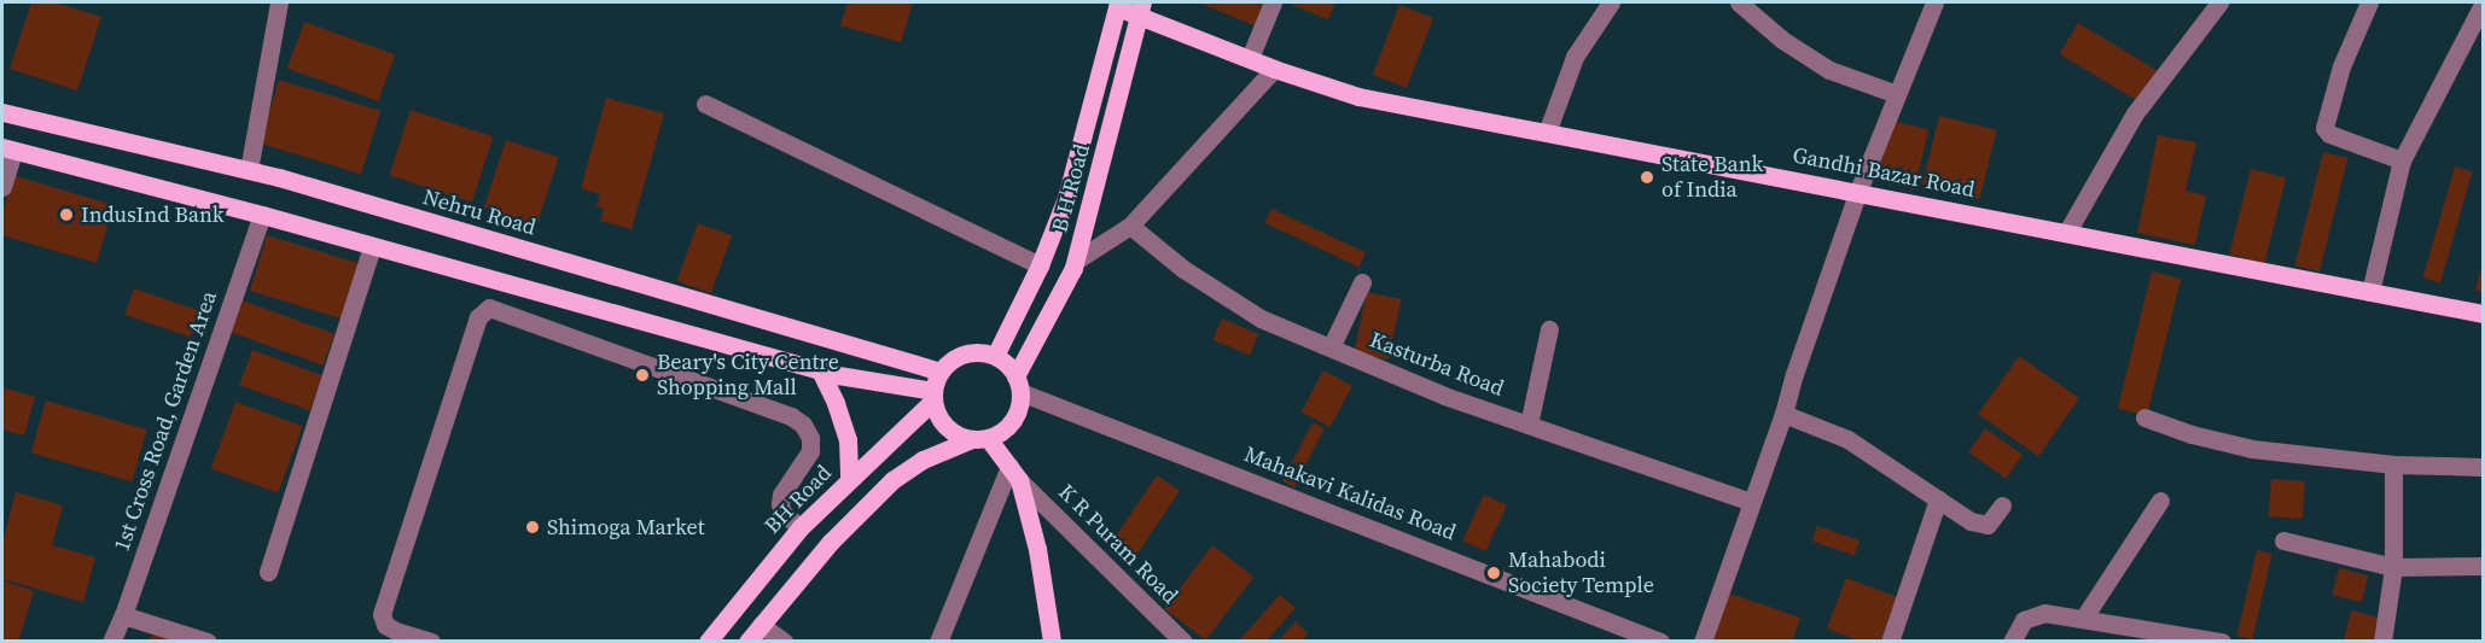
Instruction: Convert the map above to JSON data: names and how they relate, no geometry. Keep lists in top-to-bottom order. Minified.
{"streets":{"main road":["Gandhi Bazar Road","B H Road","Nehru Road","BH Road"],"street":["Kasturba Road","1st Cross Road, Garden Area","Mahakavi Kalidas Road","K R Puram Road"]},"crossings":[["Gandhi Bazar Road","B H Road"],["B H Road","Nehru Road"],["B H Road","Mahakavi Kalidas Road"],["B H Road","BH Road"],["Nehru Road","Mahakavi Kalidas Road"],["Nehru Road","BH Road"],["Mahakavi Kalidas Road","BH Road"]],"places":["State Bank of India","IndusInd Bank","Beary's City Centre Shopping Mall","Shimoga Market","Mahabodi Society Temple"]}
